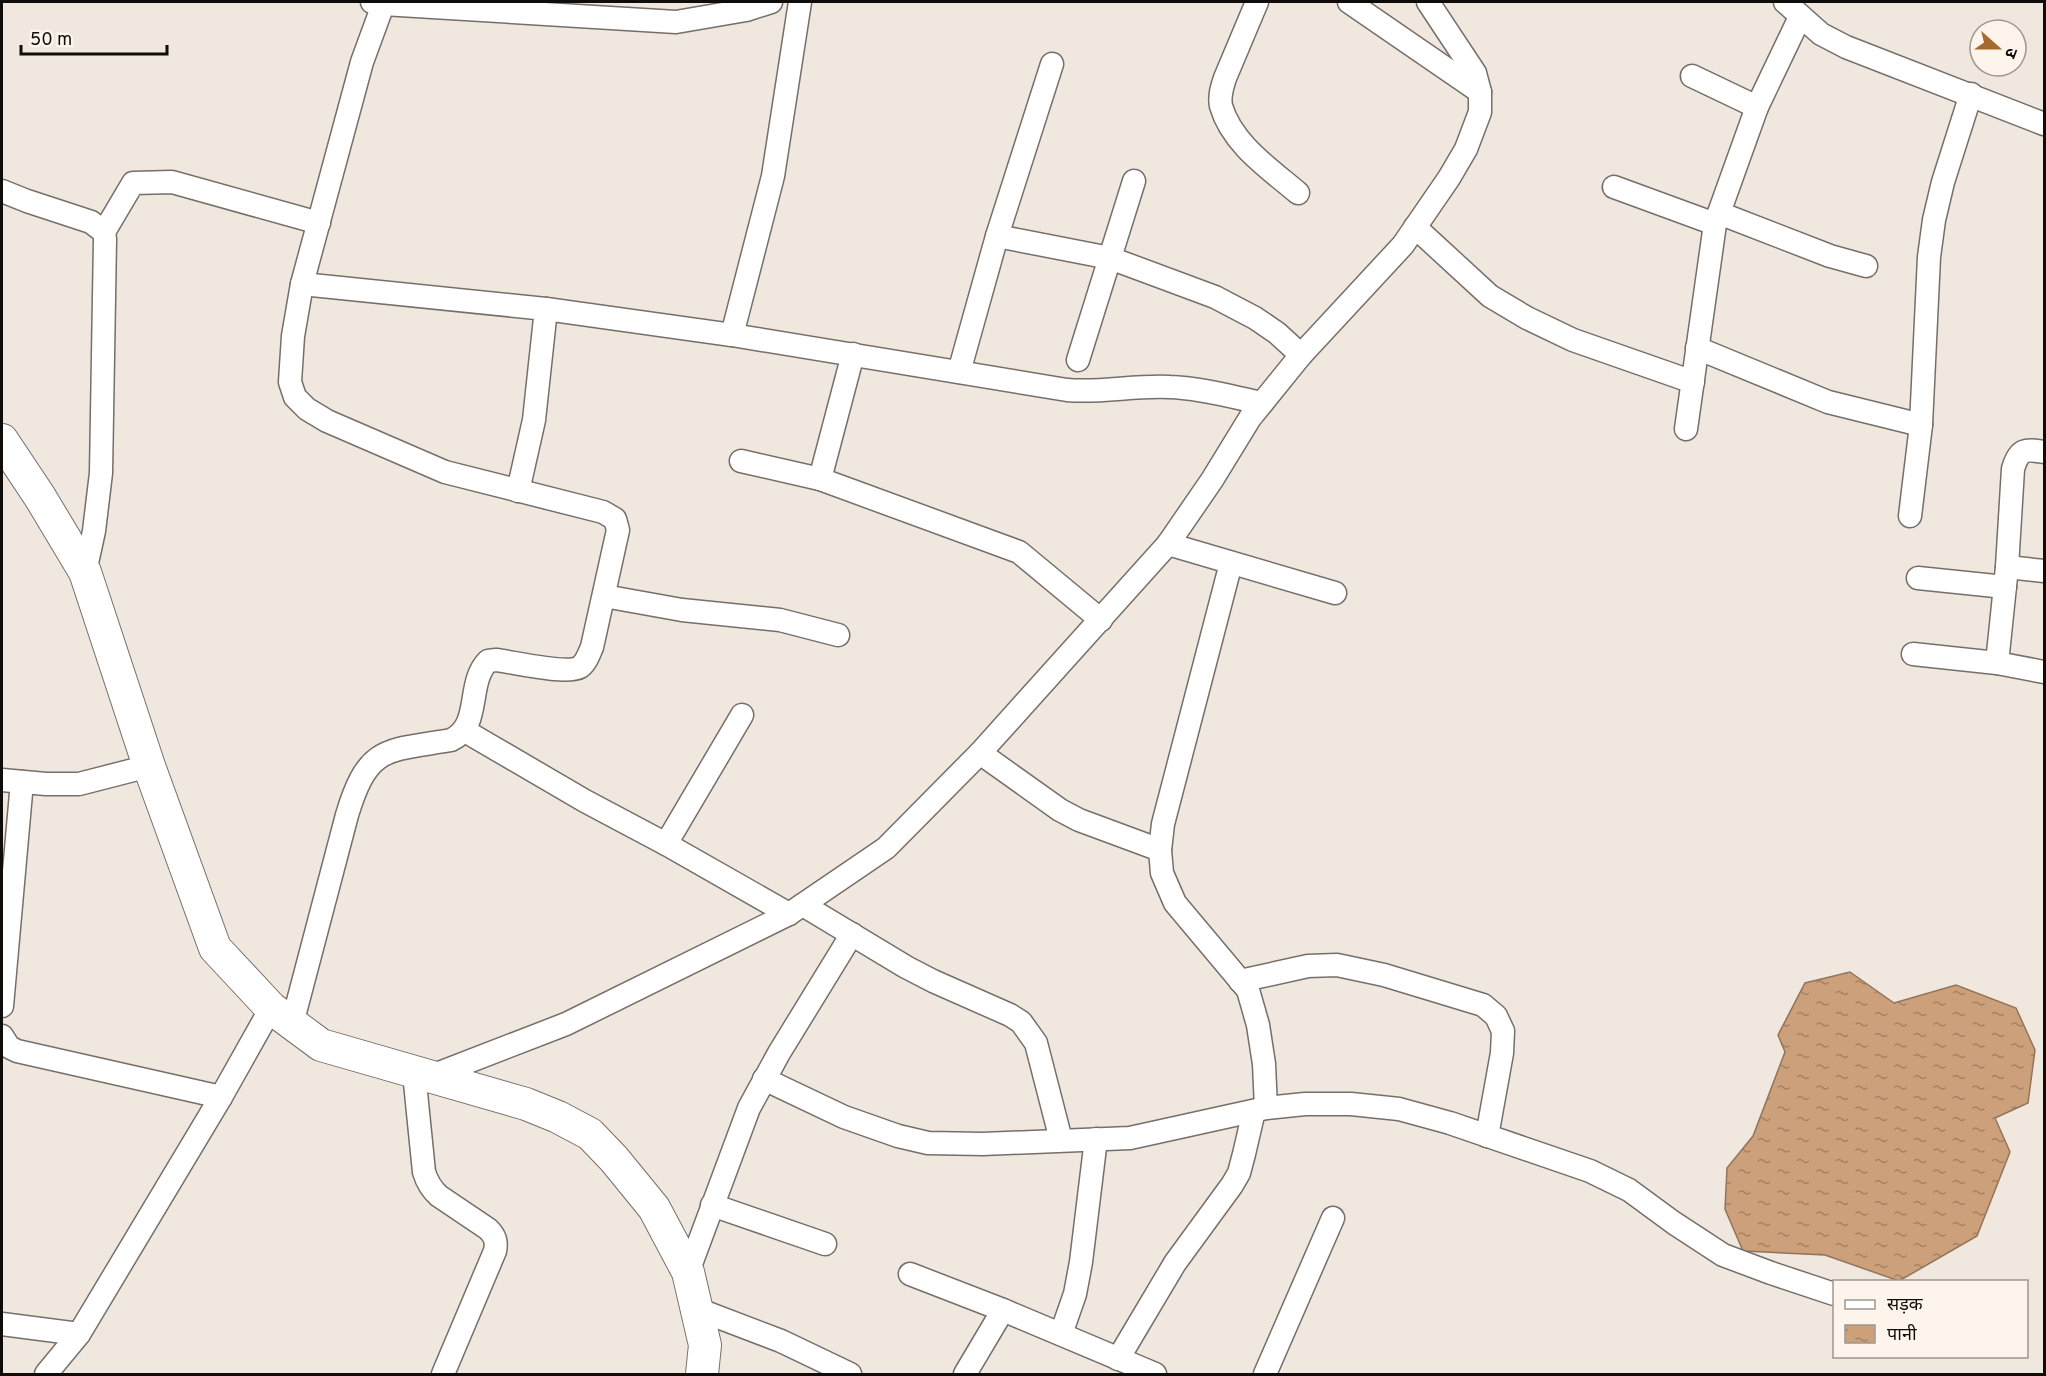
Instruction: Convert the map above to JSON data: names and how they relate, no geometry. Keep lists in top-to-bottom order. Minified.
{"legend":["सड़क","पानी"],"scale_bar":"50 m","north":"right"}
